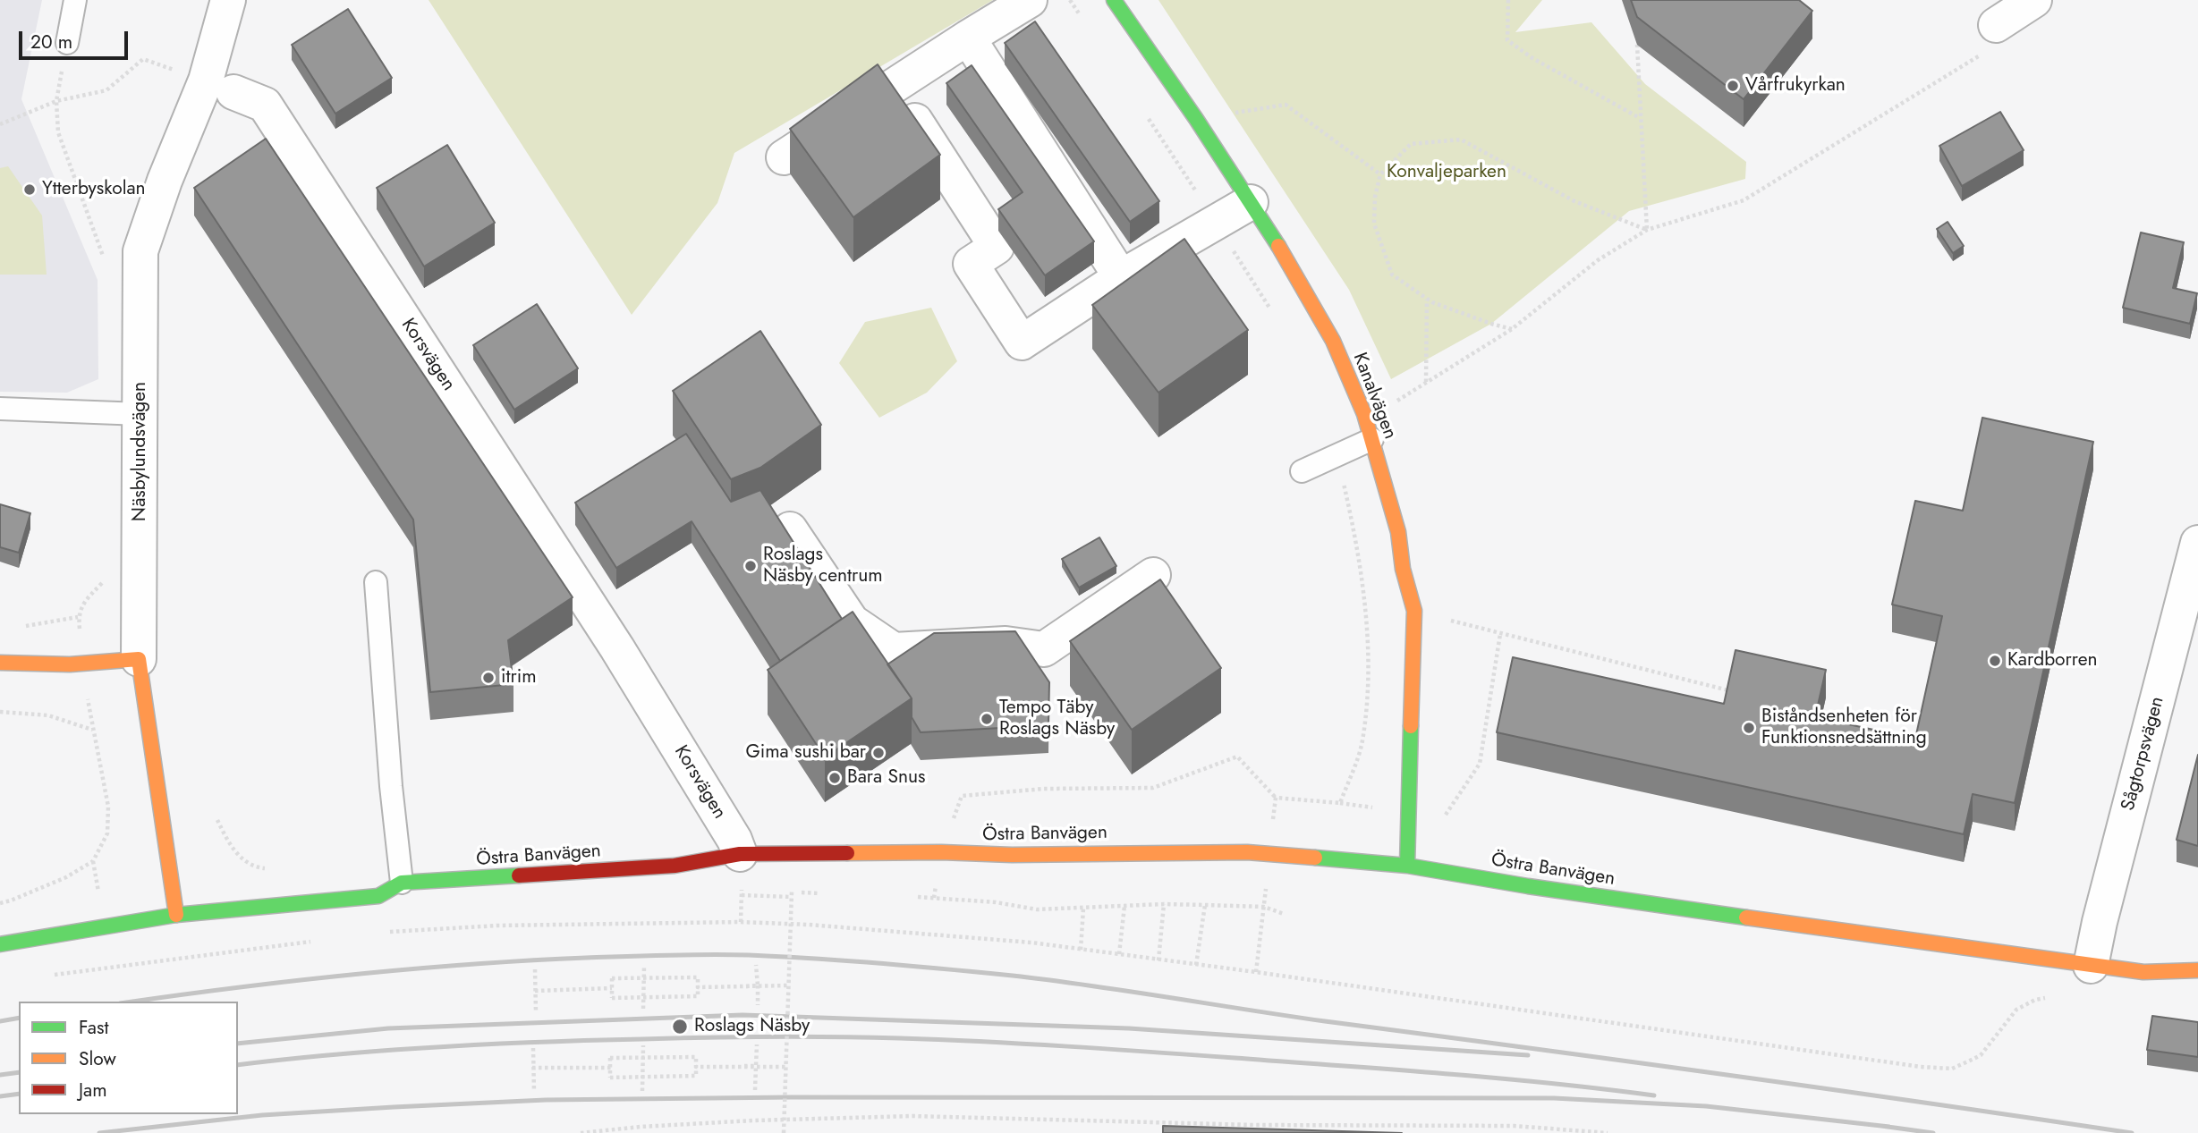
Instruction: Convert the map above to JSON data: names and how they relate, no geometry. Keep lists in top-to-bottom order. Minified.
{"streets":{"street":["Korsvägen","Kanalvägen","Näsbylundsvägen","Sågtorpsvägen","Östra Banvägen"]},"crossings":[["Korsvägen","Näsbylundsvägen"],["Korsvägen","Östra Banvägen"],["Kanalvägen","Östra Banvägen"],["Näsbylundsvägen","Östra Banvägen"],["Sågtorpsvägen","Östra Banvägen"]],"parks":["Konvaljeparken"],"places":["Vårfrukyrkan","Ytterbyskolan","Roslags Näsby centrum","Kardborren","itrim","Tempo Täby Roslags Näsby","Biståndsenheten för Funktionsnedsättning","Gima sushi bar","Bara Snus","Roslags Näsby"],"legend":["Fast","Slow","Jam"],"scale_bar":"20 m"}
